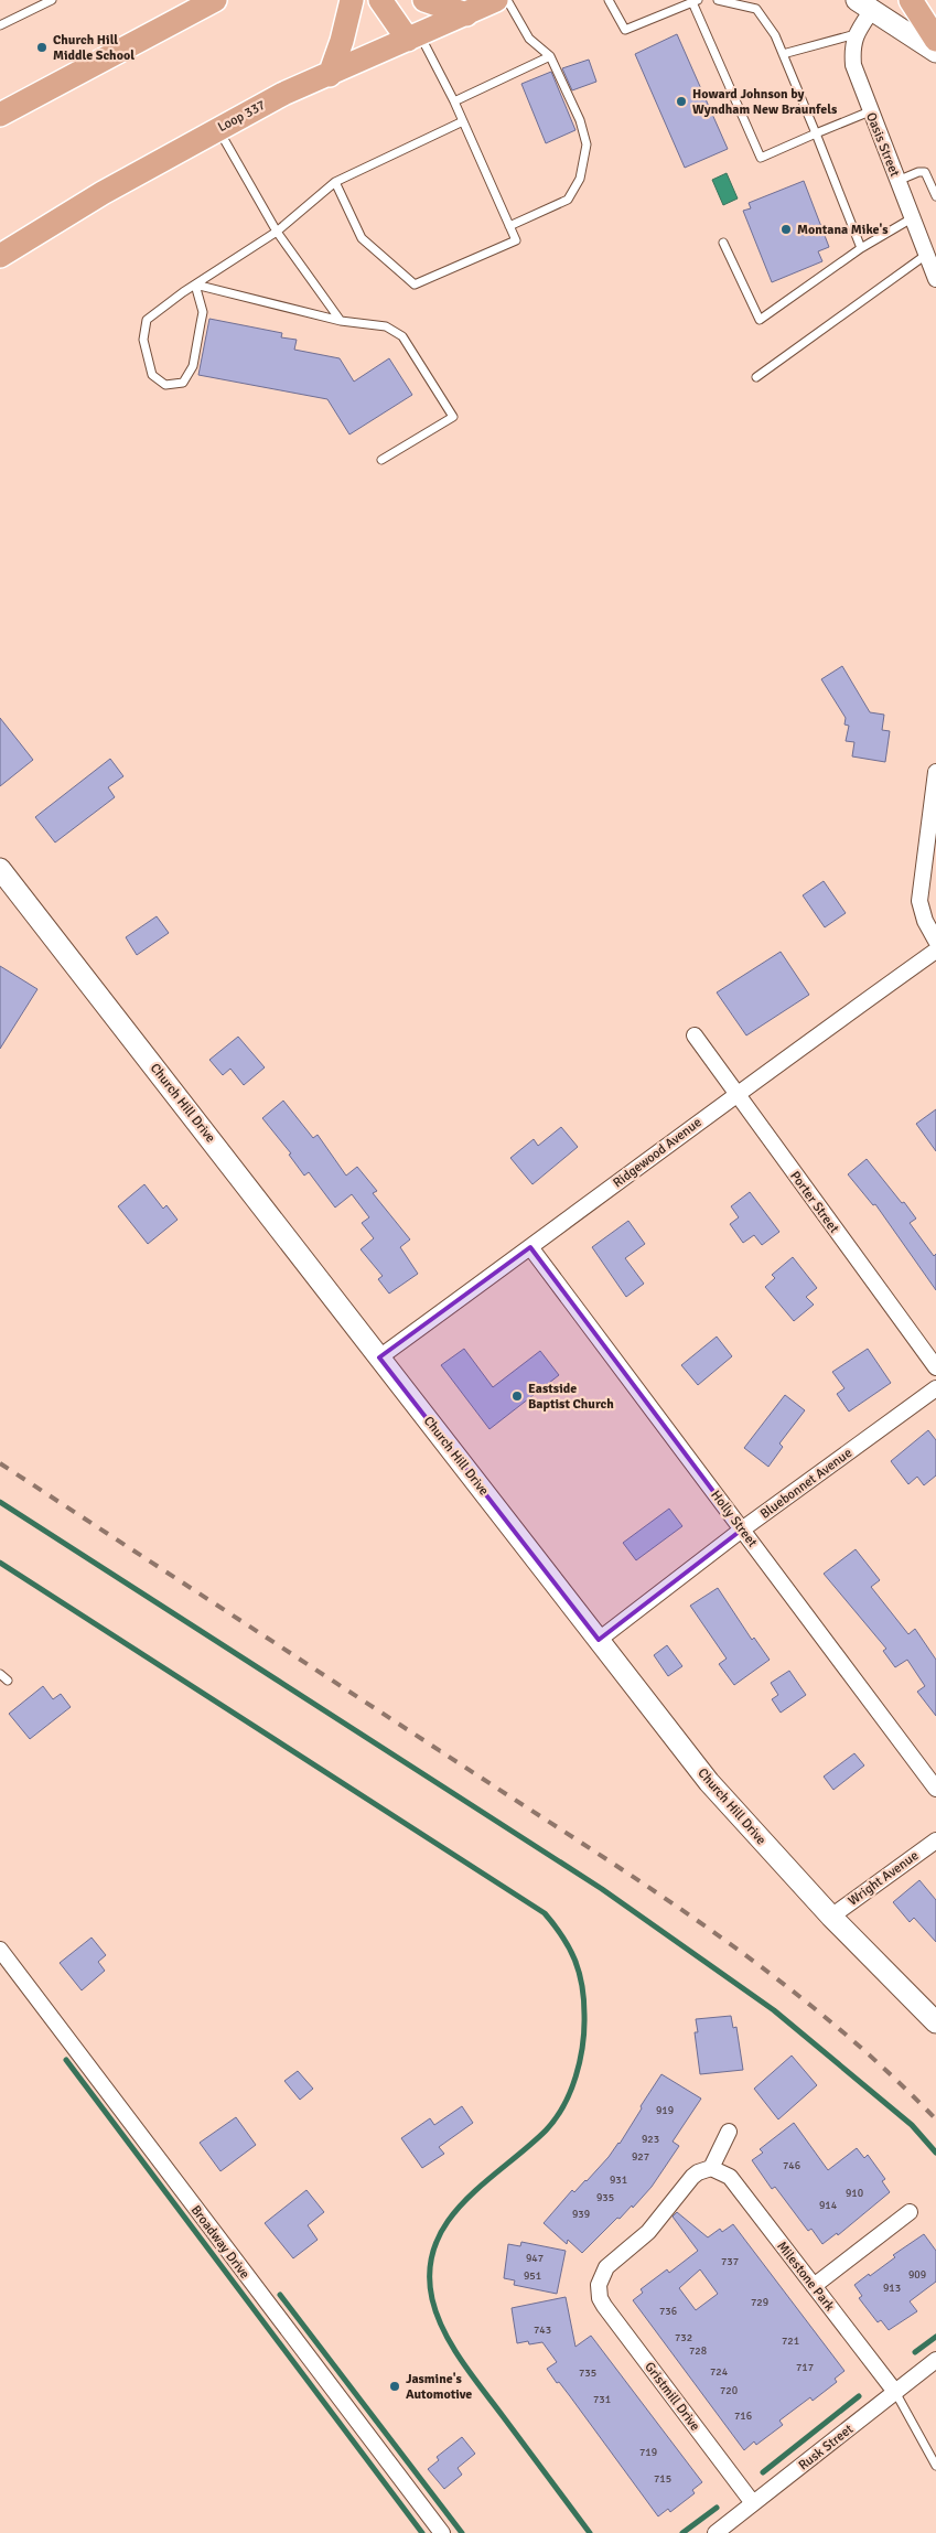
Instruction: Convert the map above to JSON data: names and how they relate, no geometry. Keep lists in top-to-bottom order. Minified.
{"streets":{"main road":["Loop 337"],"street":["Oasis Street","Church Hill Drive","Ridgewood Avenue","Porter Street","Bluebonnet Avenue","Holly Street","Wright Avenue","Broadway Drive","Milestone Park","Gristmill Drive","Rusk Street"]},"crossings":[["Church Hill Drive","Ridgewood Avenue"],["Church Hill Drive","Bluebonnet Avenue"],["Church Hill Drive","Wright Avenue"],["Ridgewood Avenue","Porter Street"],["Ridgewood Avenue","Holly Street"],["Bluebonnet Avenue","Holly Street"],["Milestone Park","Gristmill Drive"],["Milestone Park","Rusk Street"],["Gristmill Drive","Rusk Street"]],"places":["Church Hill Middle School","Howard Johnson by Wyndham New Braunfels","Montana Mike's","Eastside Baptist Church","Jasmine's Automotive"],"house_numbers":["919","923","927","746","931","910","935","914","939","947","737","909","951","913","729","736","743","732","721","728","717","724","735","720","731","716","719","715"]}
